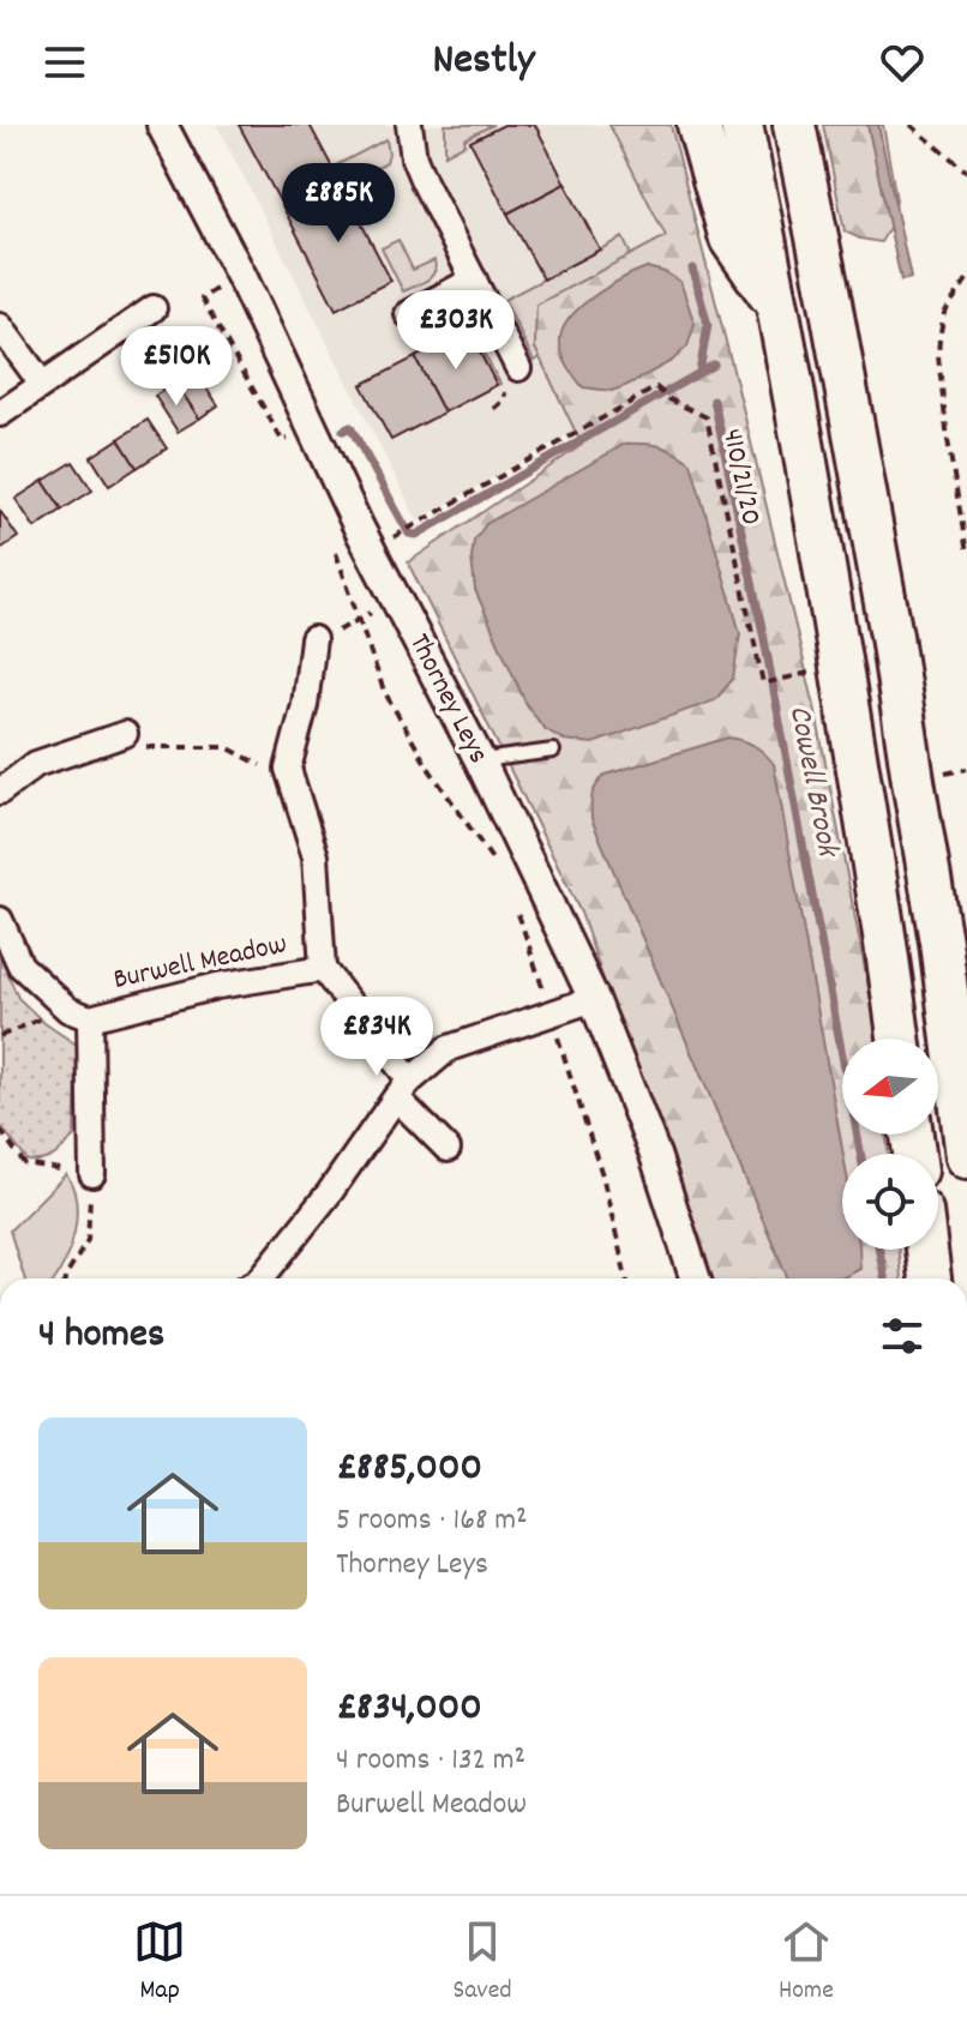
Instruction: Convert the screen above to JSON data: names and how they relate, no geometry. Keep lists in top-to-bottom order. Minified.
{"streets":{"street":["Thorney Leys","Burwell Meadow"],"path":["410/21/20"]},"water":["Cowell Brook"],"north":"left","page":{"header":"Nestly","price":["£885K","£303K","£510K","£834K"],"heading":"4 homes","list":[{"name":"£885,000","note":"5 rooms · 168 m² · Thorney Leys"},{"name":"£834,000","note":"4 rooms · 132 m² · Burwell Meadow"}],"tabs":["Map","Saved","Home"]}}
